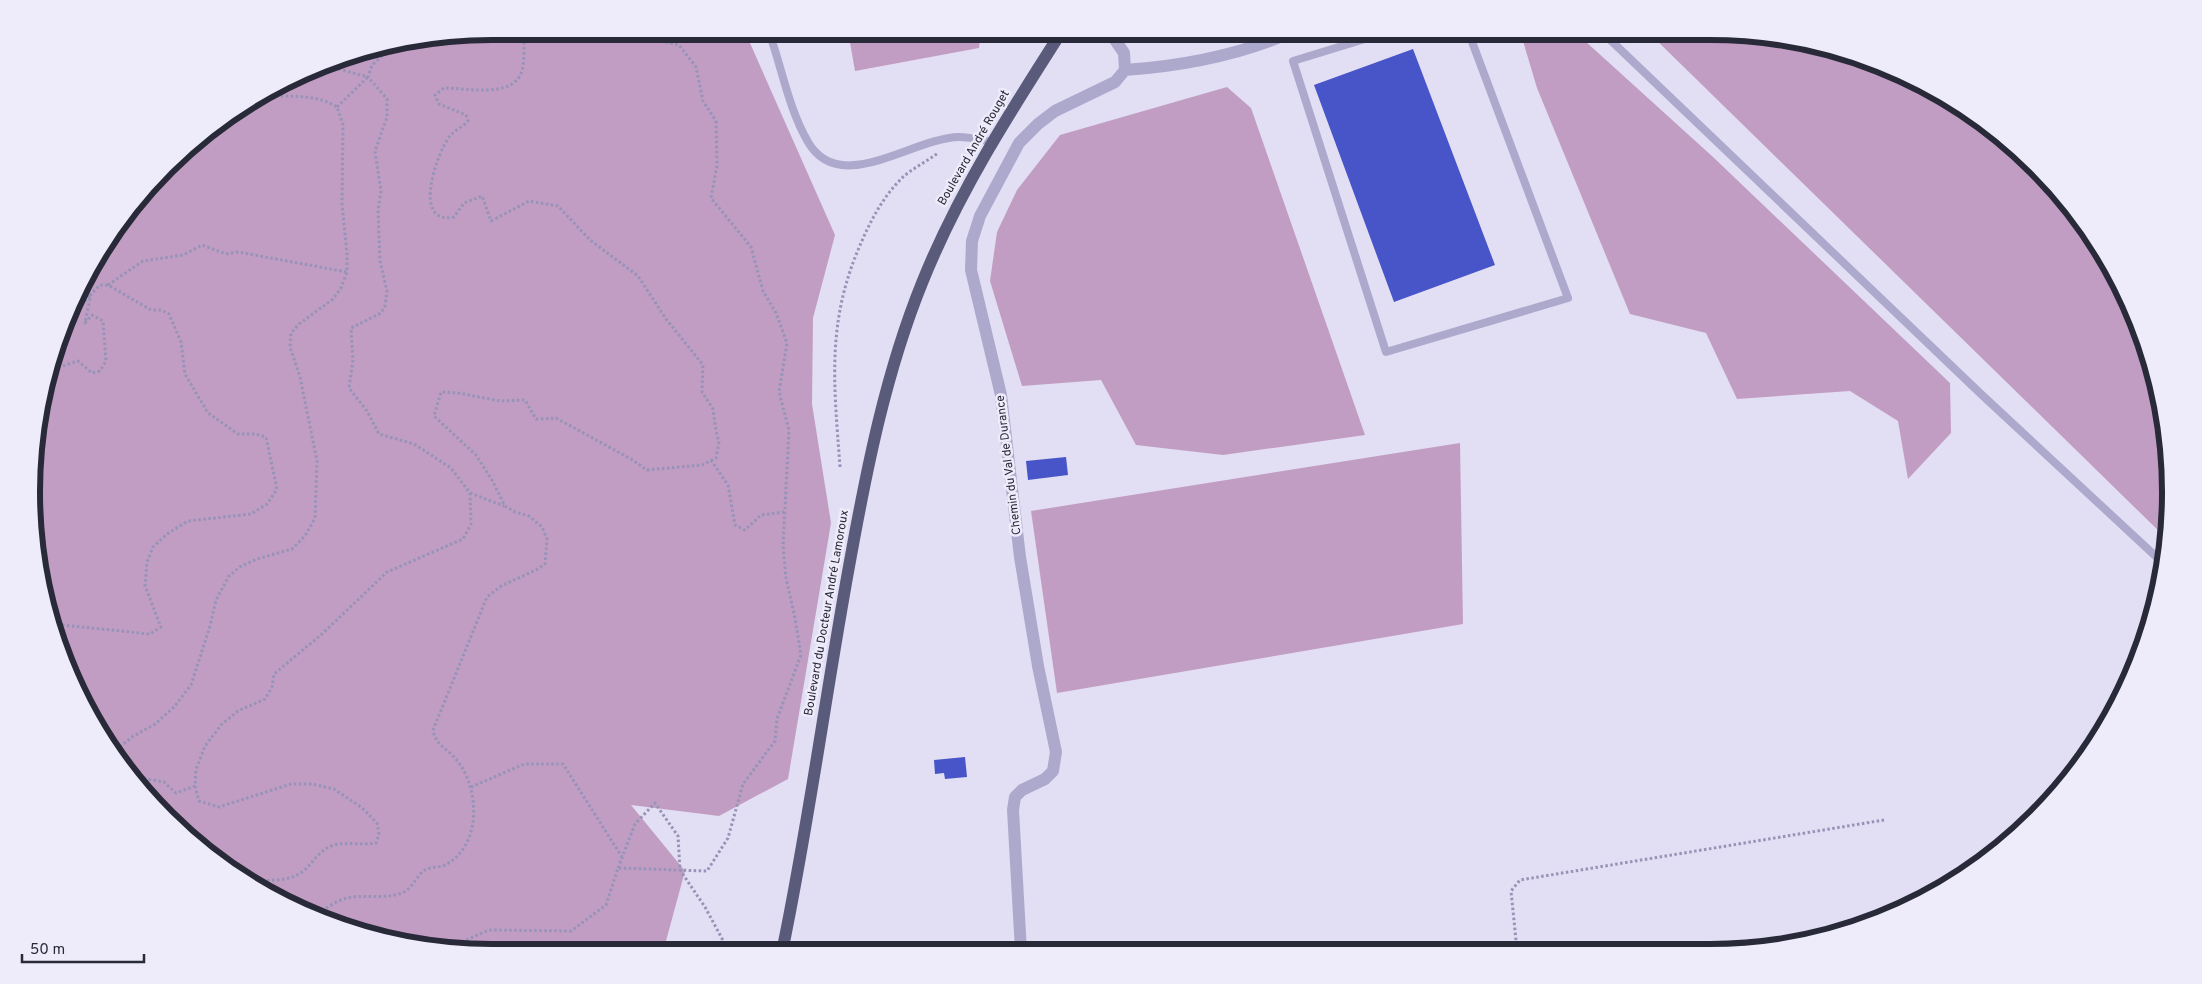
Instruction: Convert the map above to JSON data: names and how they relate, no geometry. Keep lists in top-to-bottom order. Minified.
{"streets":{"main road":["Boulevard André Rouget","Boulevard du Docteur André Lamoroux"],"street":["Chemin du Val de Durance"]},"crossings":[["Boulevard André Rouget","Boulevard du Docteur André Lamoroux"]],"scale_bar":"50 m"}
